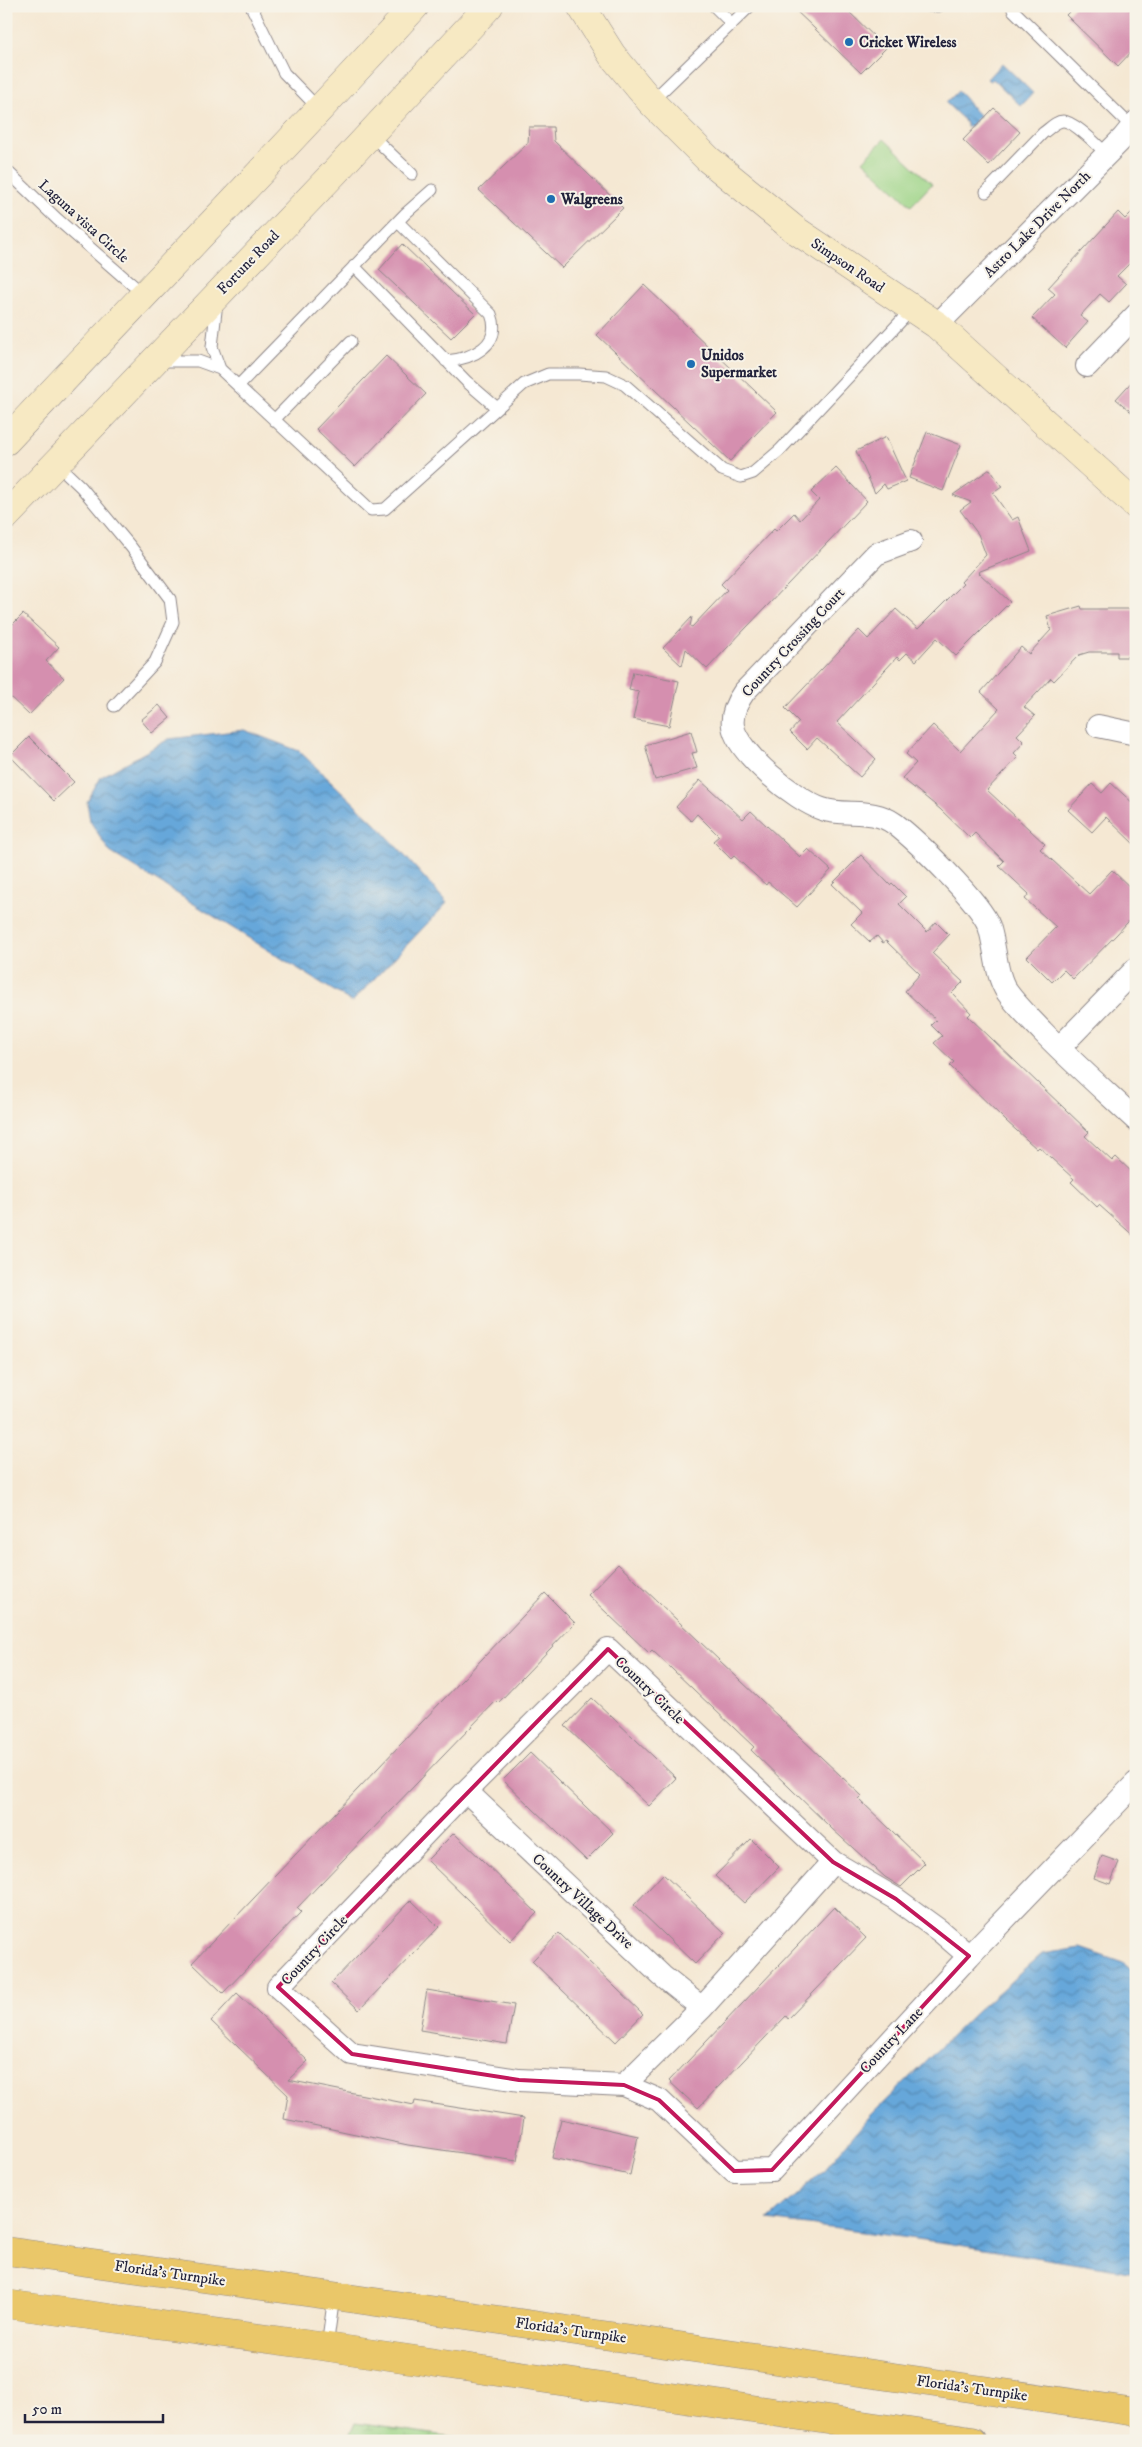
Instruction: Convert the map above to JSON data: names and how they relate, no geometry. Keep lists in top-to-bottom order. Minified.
{"streets":{"highway":["Florida's Turnpike"],"main road":["Fortune Road","Simpson Road"],"street":["Astro Lake Drive North","Country Crossing Court","Country Circle","Country Village Drive","Country Lane"],"lane":["Laguna vista Circle"]},"crossings":[["Astro Lake Drive North","Simpson Road"],["Country Circle","Country Village Drive"],["Country Circle","Country Lane"]],"places":["Cricket Wireless","Walgreens","Unidos Supermarket"],"scale_bar":"50 m"}
